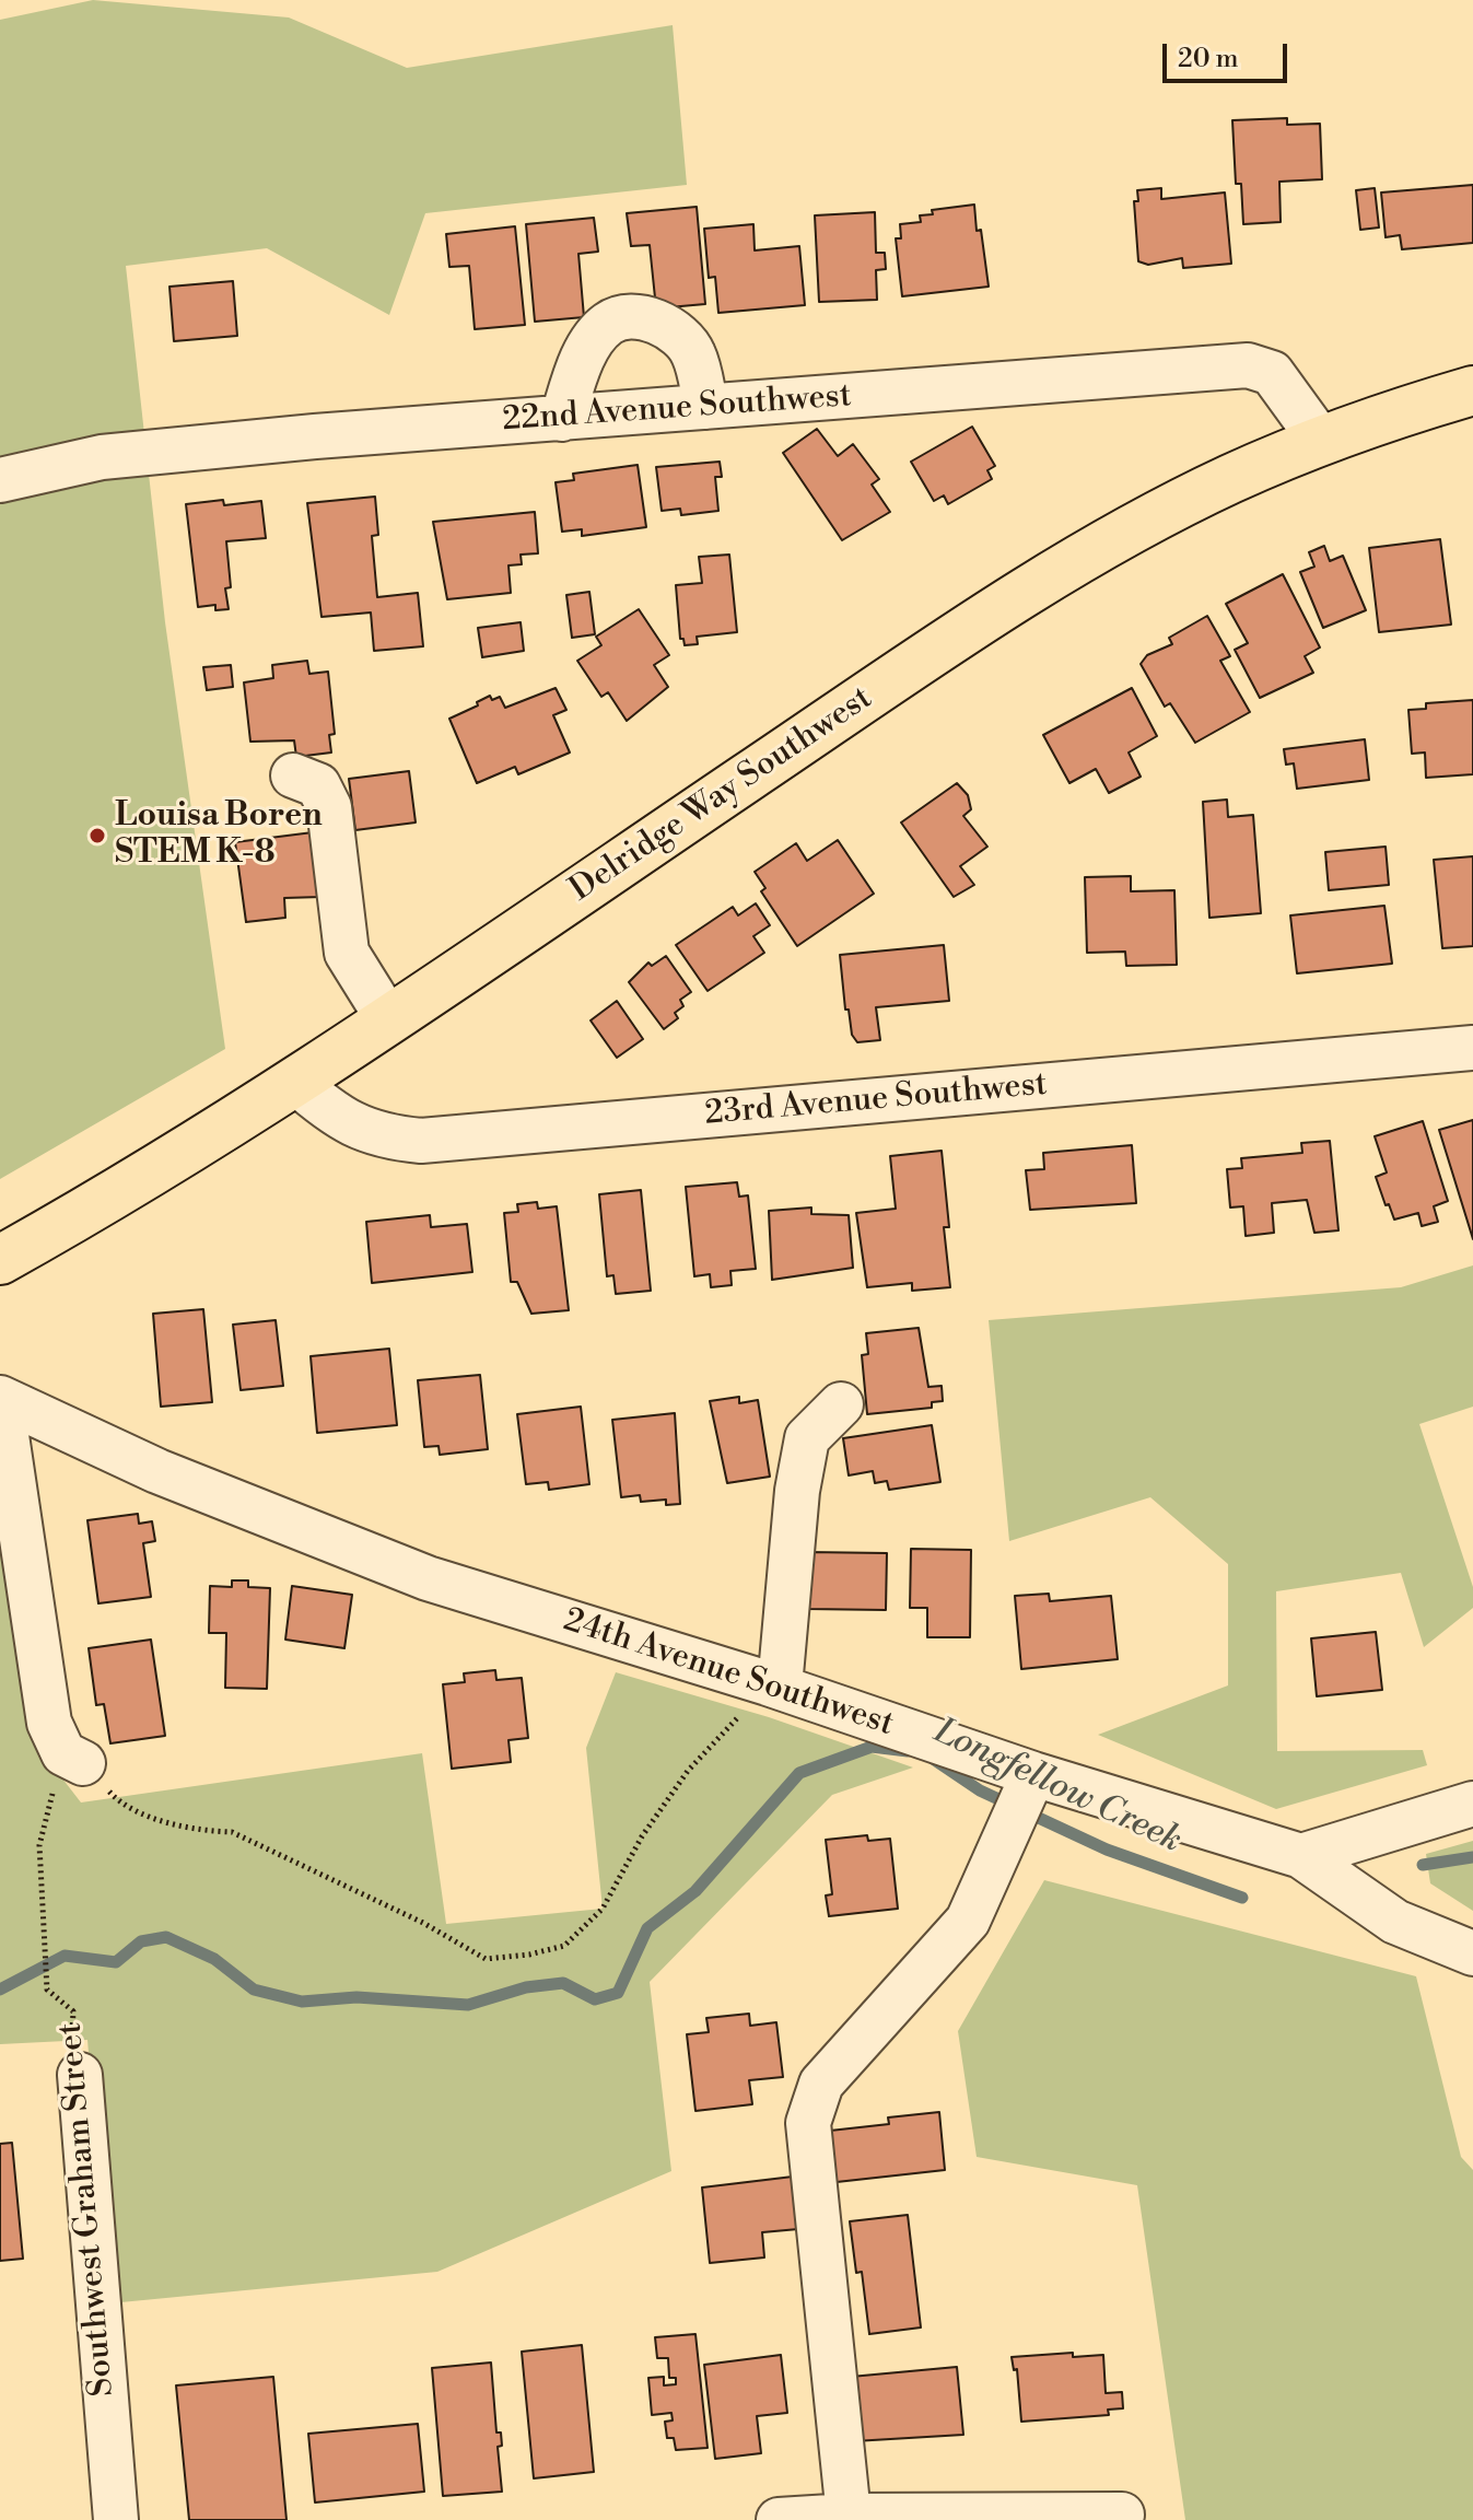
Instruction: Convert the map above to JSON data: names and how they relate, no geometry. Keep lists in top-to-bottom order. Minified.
{"streets":{"main road":["Delridge Way Southwest"],"street":["22nd Avenue Southwest","23rd Avenue Southwest","24th Avenue Southwest","Southwest Graham Street"]},"crossings":[["22nd Avenue Southwest","Delridge Way Southwest"],["Delridge Way Southwest","23rd Avenue Southwest"]],"water":["Longfellow Creek"],"places":["Louisa Boren STEM K-8"],"scale_bar":"20 m"}
